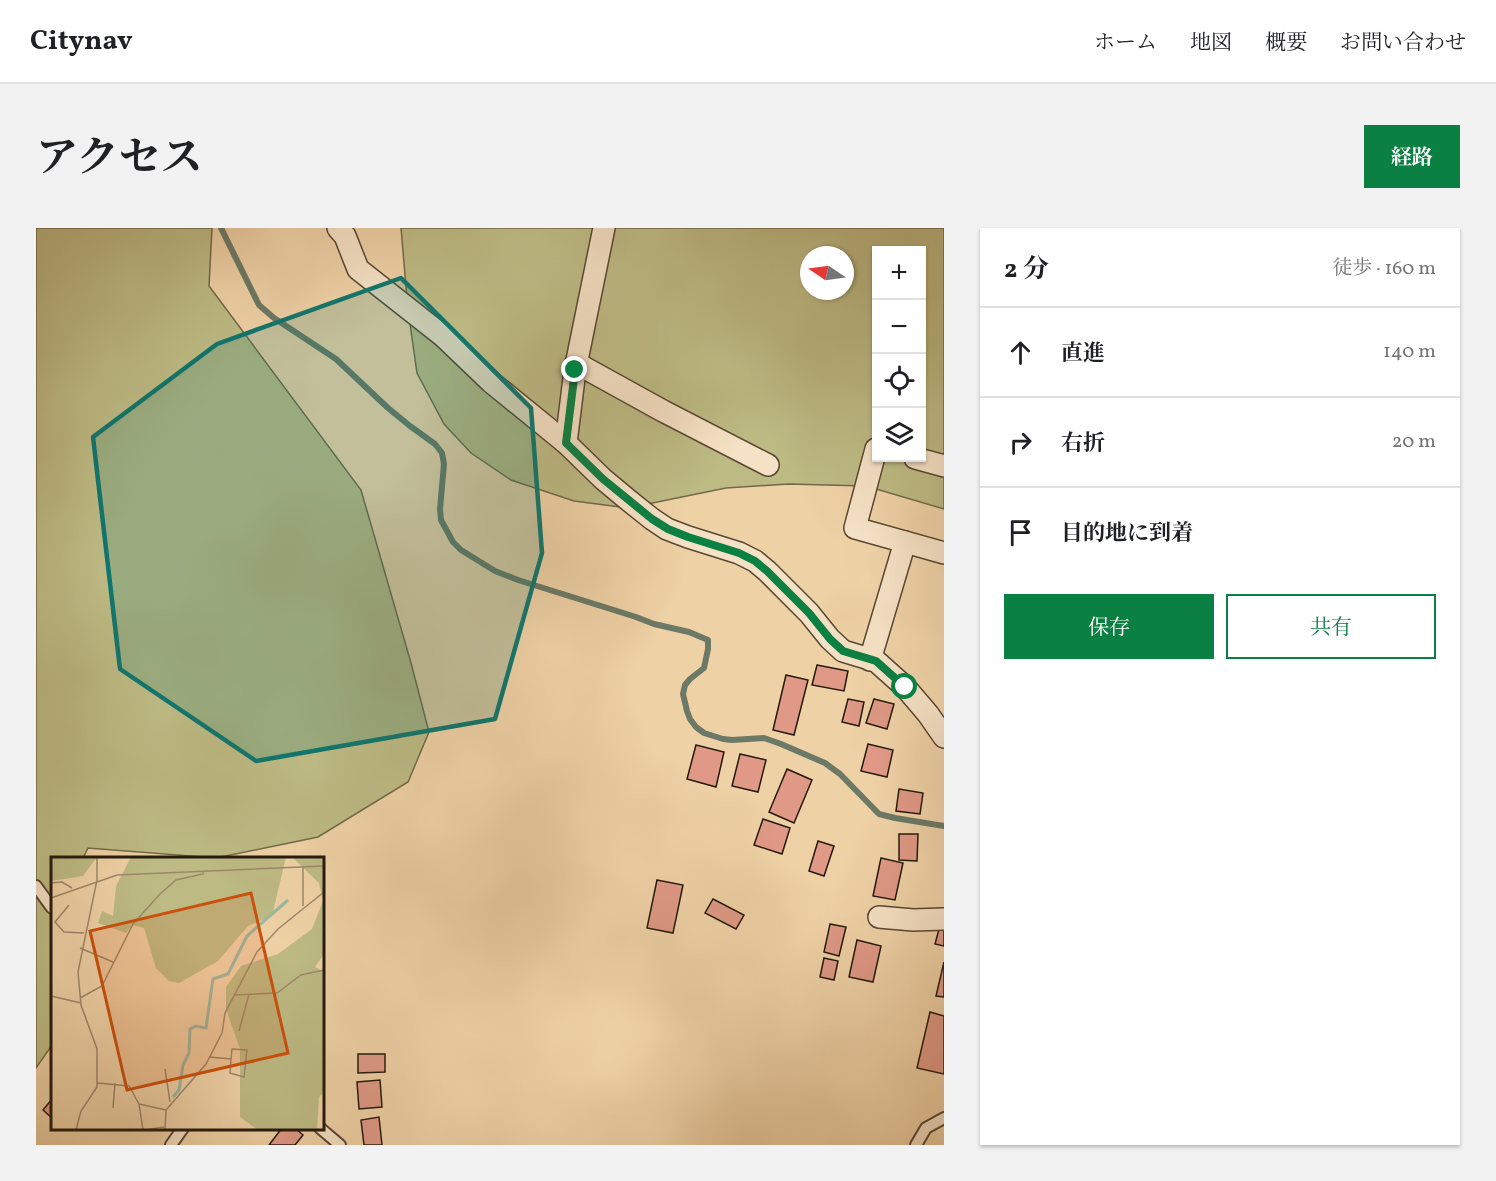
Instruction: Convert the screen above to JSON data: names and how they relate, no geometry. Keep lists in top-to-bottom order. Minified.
{"north":"left","page":{"header":"Citynav","nav":["ホーム","地図","概要","お問い合わせ"],"title":"アクセス","buttons":["経路",["保存","共有"]],"heading":["2 分","徒歩 · 160 m"],"map_buttons":["+","−"],"list":[["直進","140 m"],["右折","20 m"],"目的地に到着"]}}
